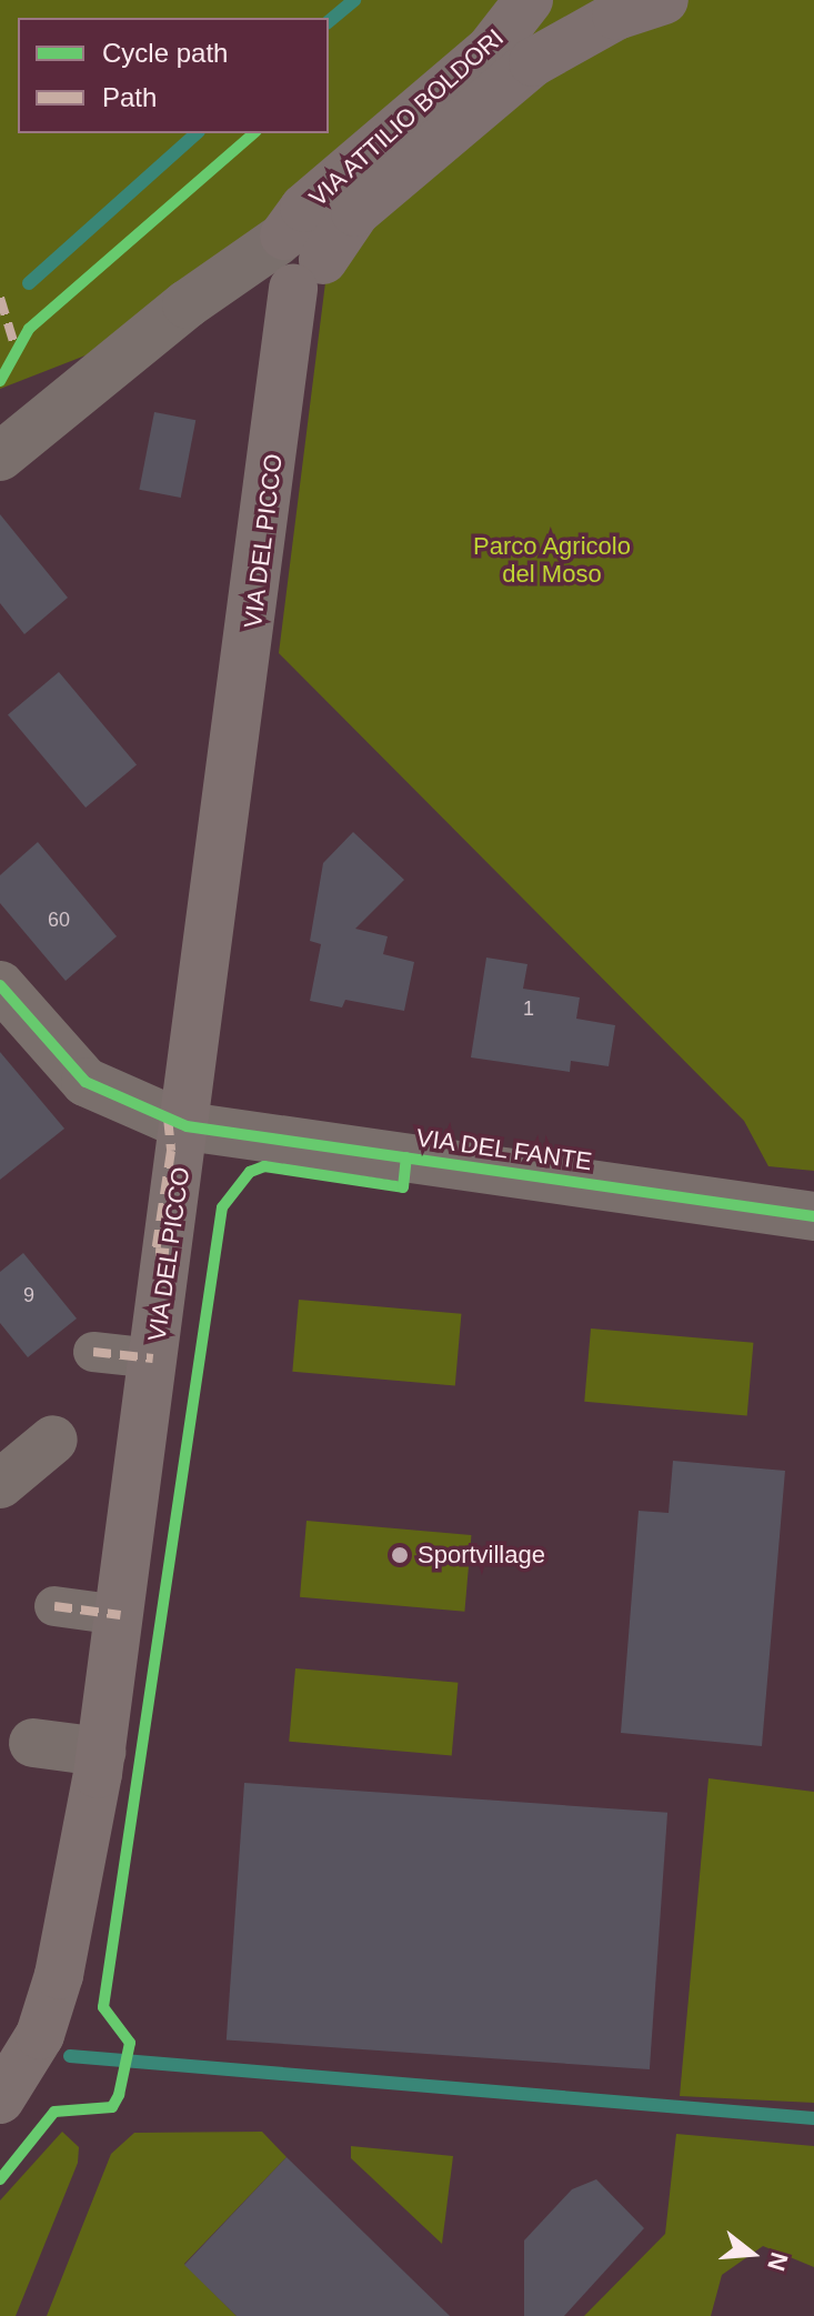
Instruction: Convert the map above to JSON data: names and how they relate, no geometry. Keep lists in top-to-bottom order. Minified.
{"streets":{"main road":["VIA ATTILIO BOLDORI","VIA DEL PICCO"],"street":["VIA DEL FANTE"]},"crossings":[["VIA ATTILIO BOLDORI","VIA DEL PICCO"],["VIA DEL PICCO","VIA DEL FANTE"]],"parks":["Parco Agricolo del Moso"],"places":["Sportvillage"],"house_numbers":["60","1","9"],"legend":["Cycle path","Path"],"north":"right"}
